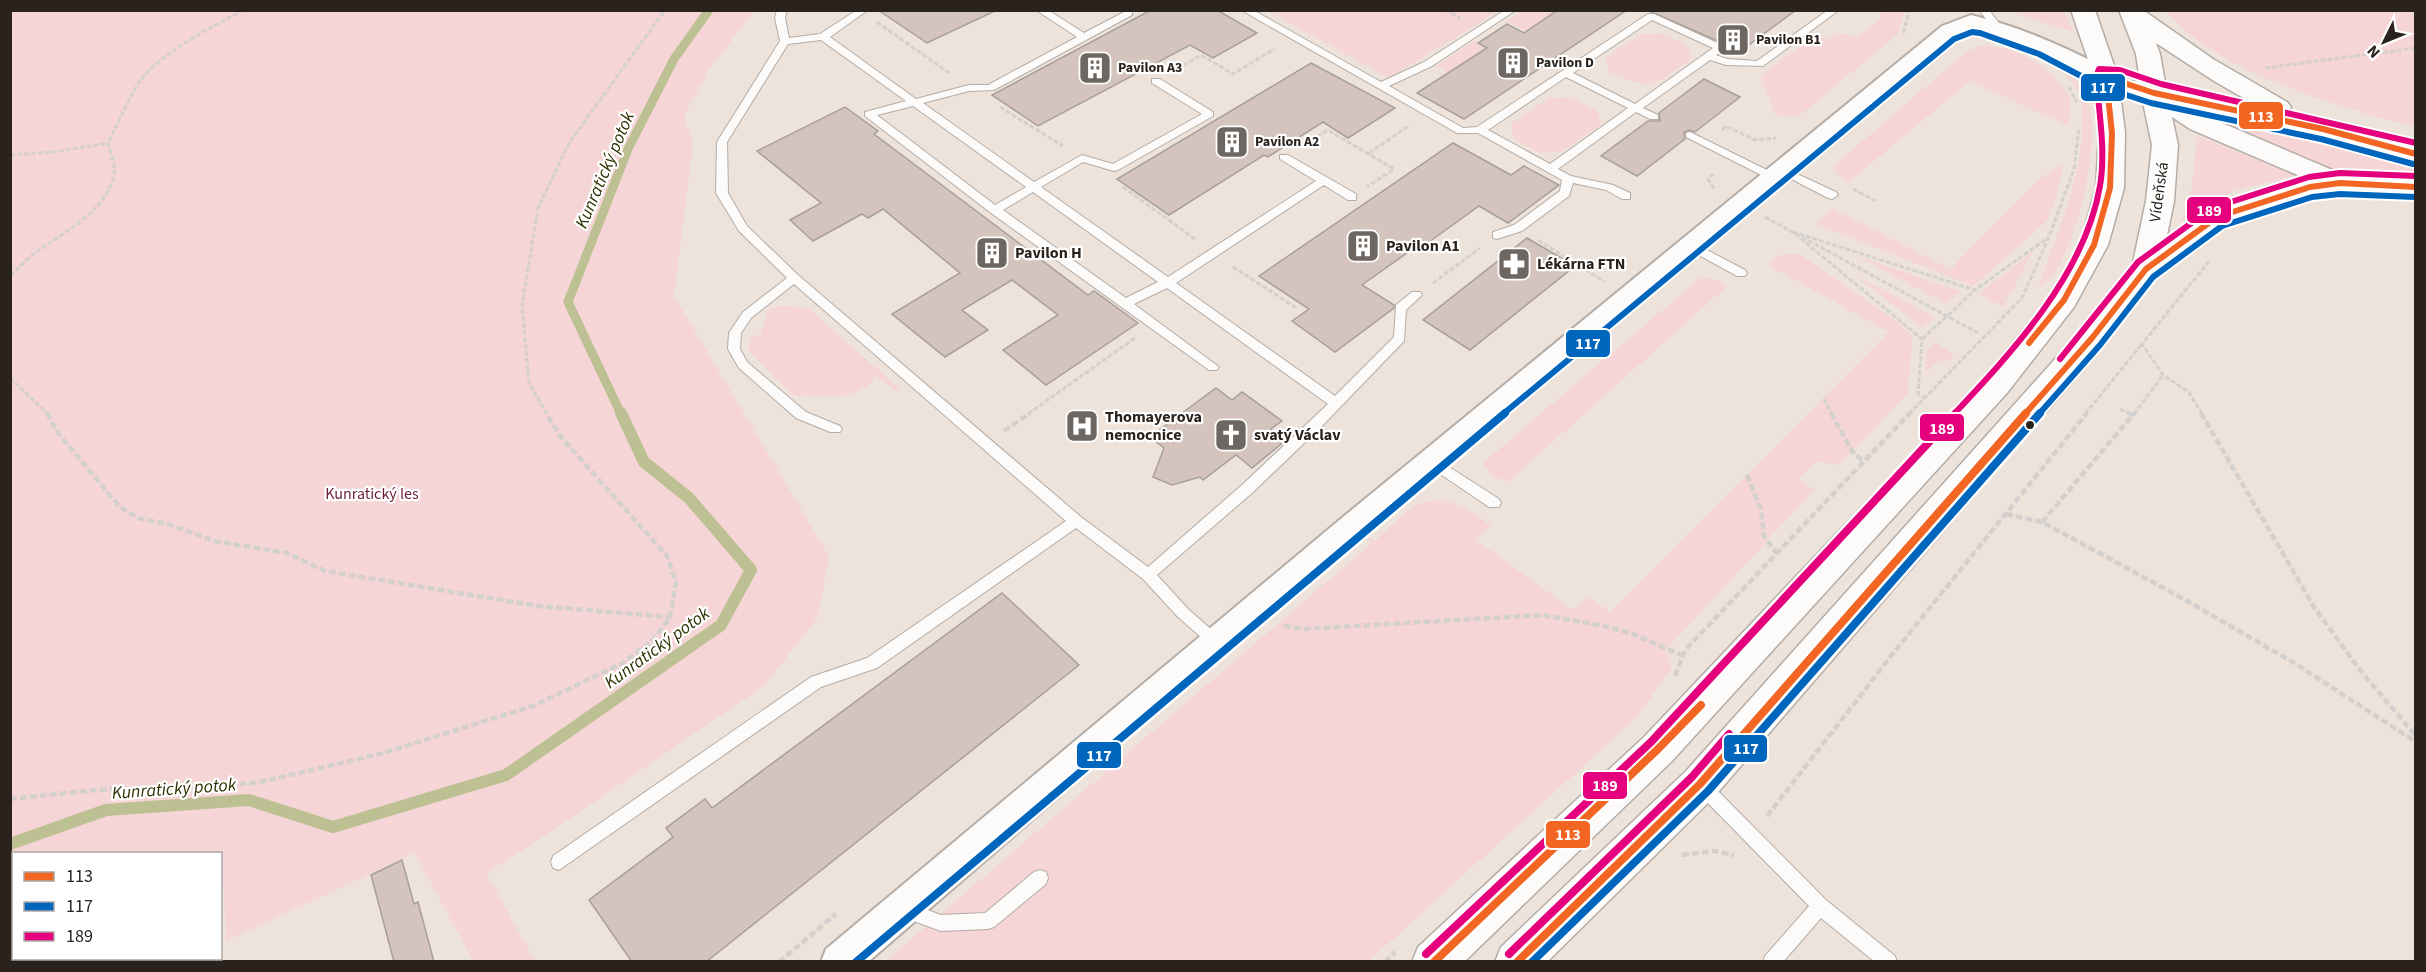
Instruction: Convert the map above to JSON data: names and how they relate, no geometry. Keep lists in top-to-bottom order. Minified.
{"streets":{"main road":["Vídeňská"]},"water":["Kunratický potok"],"parks":["Kunratický les"],"places":{"building":["Pavilon B1","Pavilon D","Pavilon A3","Pavilon A2","Pavilon A1","Pavilon H"],"pharmacy":["Lékárna FTN"],"hospital":["Thomayerova nemocnice"],"church":["svatý Václav"]},"lines":["transit line 117","transit line 189","transit line 113"],"legend":["113","117","189"],"north":"bottom left"}
